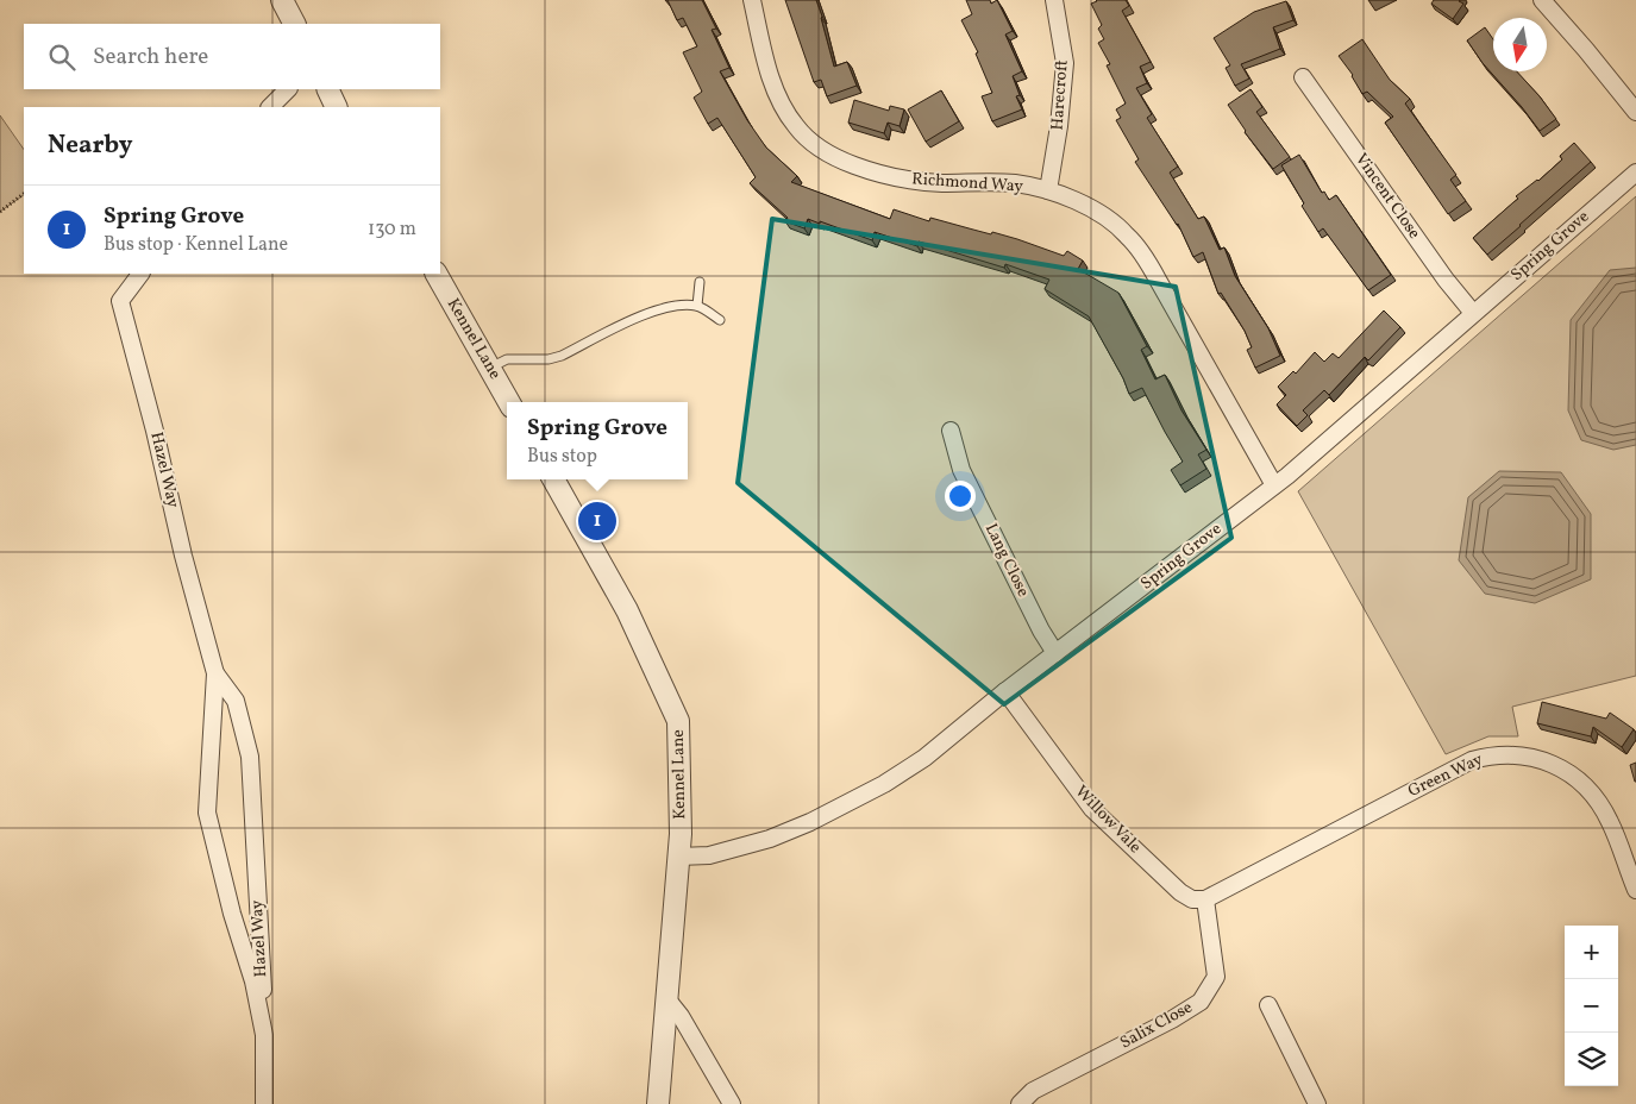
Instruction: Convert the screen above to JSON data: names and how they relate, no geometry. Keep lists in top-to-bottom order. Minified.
{"streets":{"street":["Harecroft","Richmond Way","Vincent Close","Spring Grove","Kennel Lane","Hazel Way","Lang Close","Green Way","Willow Vale","Salix Close"]},"crossings":[["Harecroft","Richmond Way"],["Richmond Way","Spring Grove"],["Vincent Close","Spring Grove"],["Spring Grove","Kennel Lane"],["Spring Grove","Lang Close"],["Spring Grove","Willow Vale"],["Green Way","Willow Vale"],["Green Way","Salix Close"],["Willow Vale","Salix Close"]],"north":"bottom","page":{"search":"Search here","heading":"Nearby","list":[{"mark":"1","name":"Spring Grove","note":"Bus stop · Kennel Lane","value":"130 m"}],"popup":["Spring Grove","Bus stop"],"pins":"1","map_buttons":["+","−"]}}
